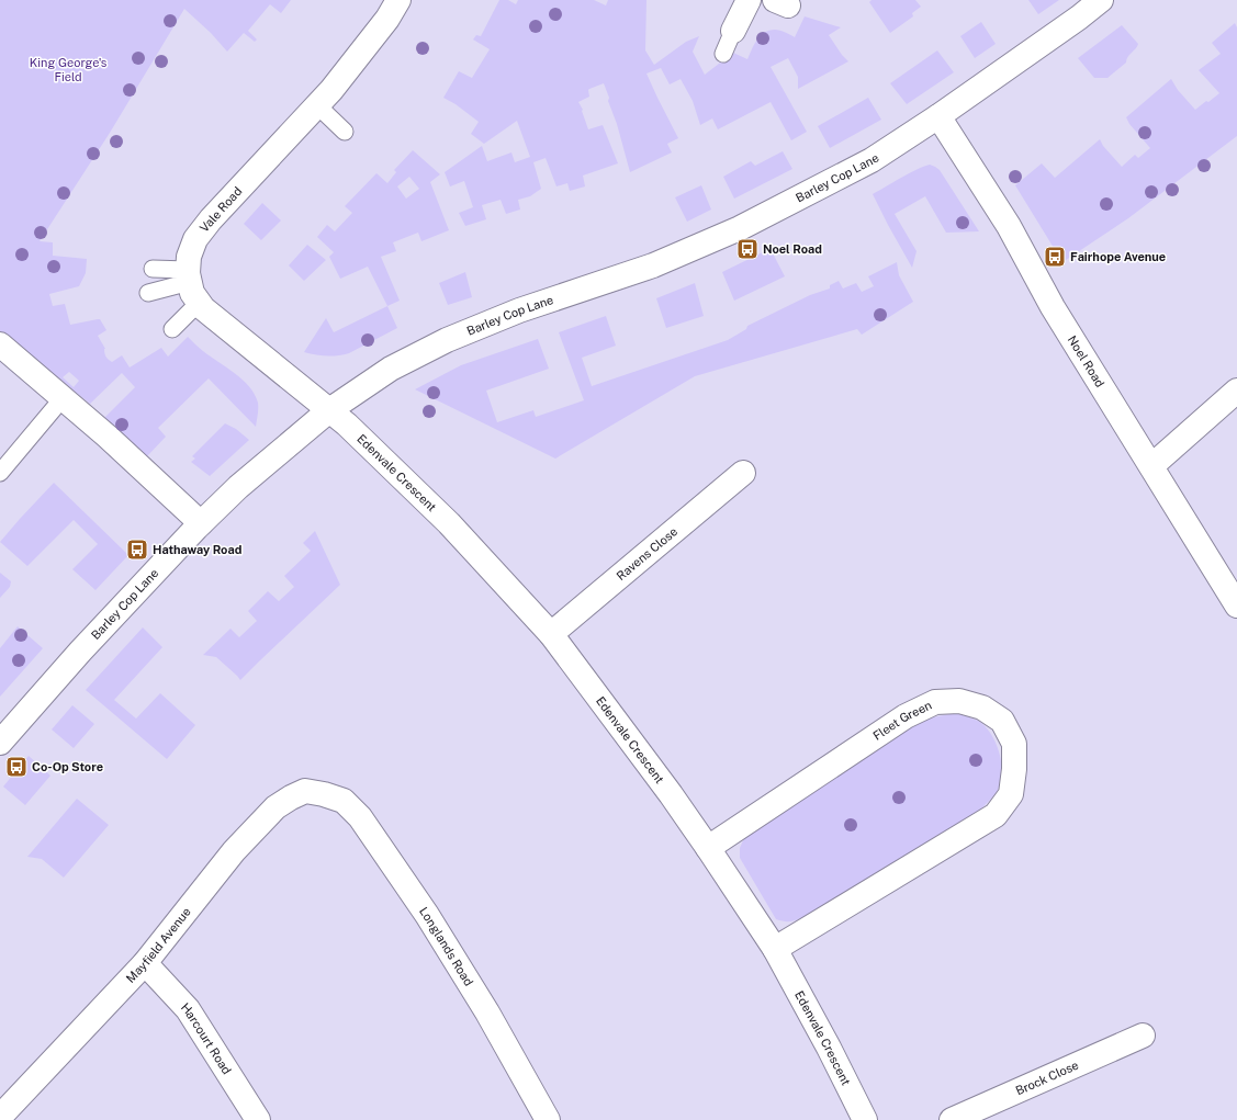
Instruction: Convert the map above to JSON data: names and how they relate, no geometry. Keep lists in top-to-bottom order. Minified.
{"streets":{"street":["Barley Cop Lane","Vale Road","Noel Road","Edenvale Crescent","Ravens Close","Fleet Green","Mayfield Avenue","Longlands Road","Harcourt Road","Brock Close"]},"crossings":[["Barley Cop Lane","Noel Road"],["Barley Cop Lane","Edenvale Crescent"],["Edenvale Crescent","Ravens Close"],["Edenvale Crescent","Fleet Green"],["Mayfield Avenue","Longlands Road"],["Mayfield Avenue","Harcourt Road"]],"parks":["King George's Field"],"places":{"bus stop":["Noel Road","Fairhope Avenue","Hathaway Road","Co-Op Store"]}}
